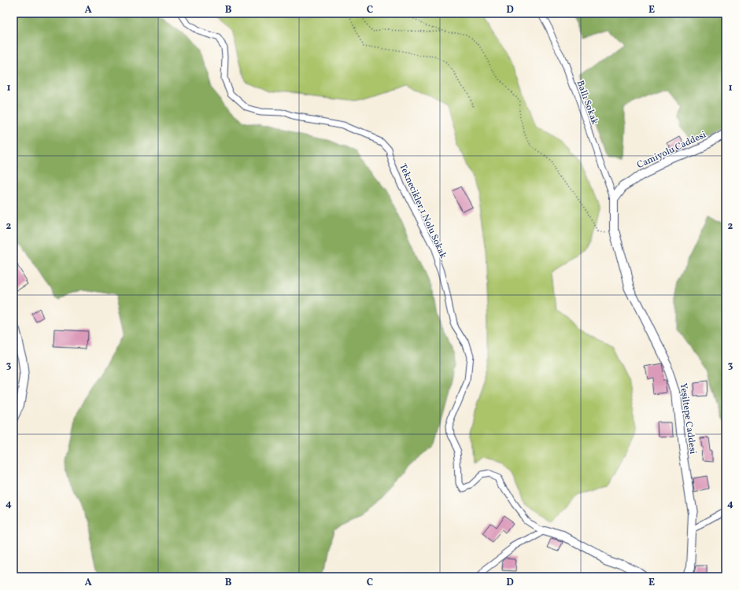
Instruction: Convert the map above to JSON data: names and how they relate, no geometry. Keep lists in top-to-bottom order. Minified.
{"streets":{"street":["Ballı Sokak","Camiyolu Caddesi","Teknecikler 1 Nolu Sokak","Yeşiltepe Caddesi"]},"crossings":[["Ballı Sokak","Camiyolu Caddesi"],["Ballı Sokak","Yeşiltepe Caddesi"],["Camiyolu Caddesi","Yeşiltepe Caddesi"]],"grid":{"columns":["A","B","C","D","E"],"rows":["1","2","3","4"]}}
